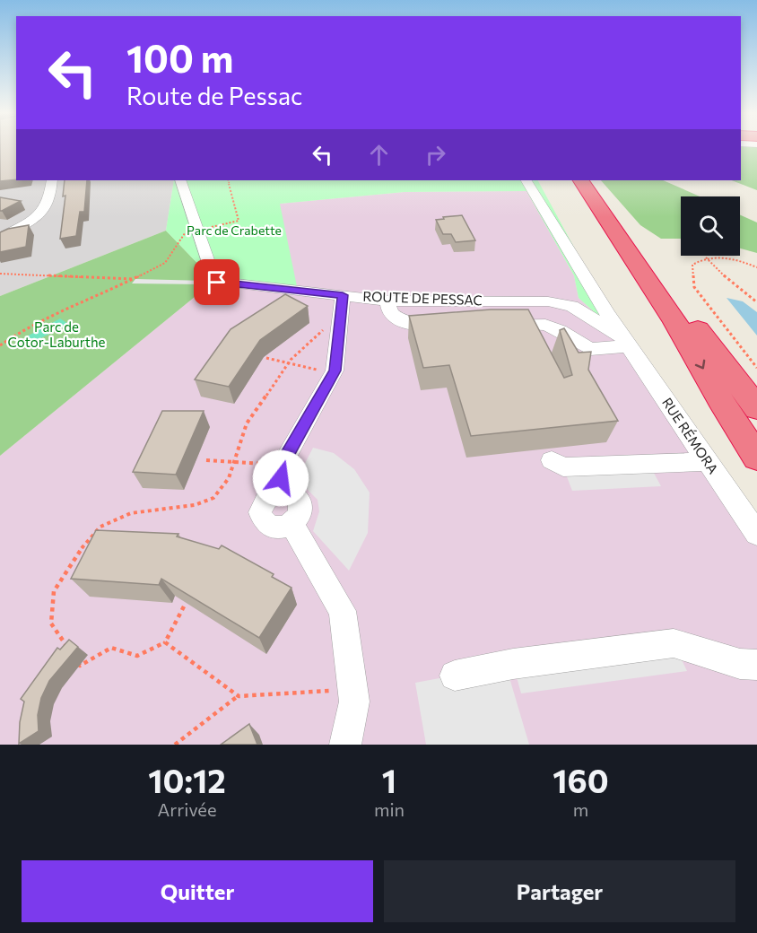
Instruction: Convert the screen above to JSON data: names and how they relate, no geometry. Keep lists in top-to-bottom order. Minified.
{"streets":{"street":["ROUTE DE PESSAC","RUE RÉMORA"]},"crossings":[["ROUTE DE PESSAC","RUE RÉMORA"]],"parks":["Parc de Crabette","Parc de Cotor-Laburthe"],"page":{"turn":["100 m","Route de Pessac"],"eta":["10:12","Arrivée","1","min","160","m"],"buttons":["Quitter","Partager"]}}
